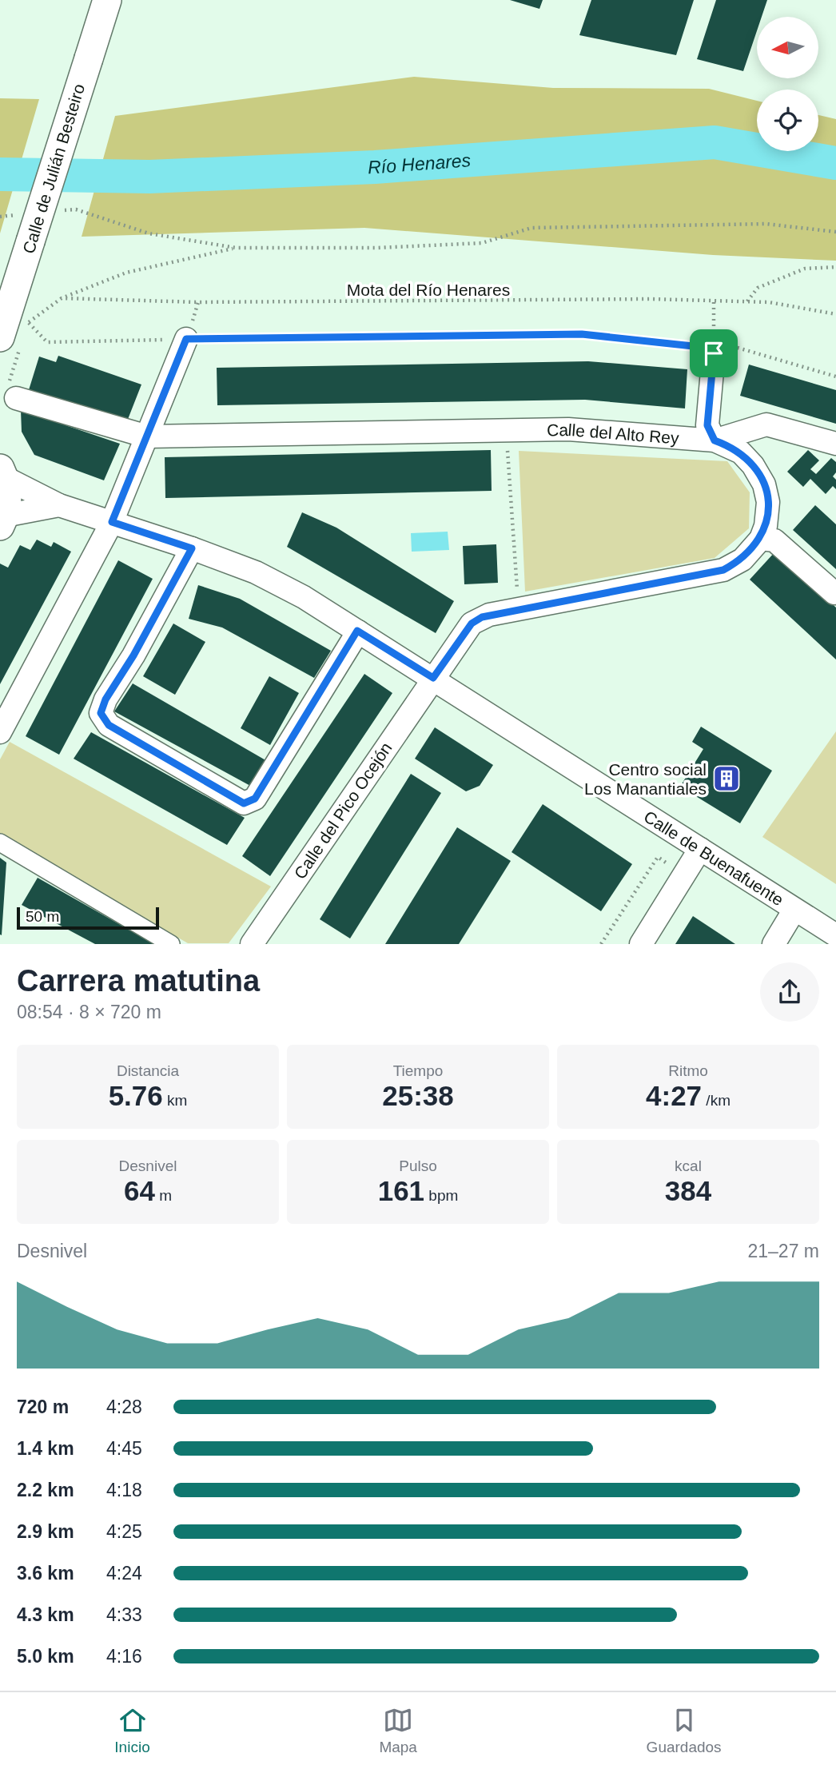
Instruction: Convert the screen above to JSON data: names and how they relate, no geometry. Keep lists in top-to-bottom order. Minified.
{"streets":{"street":["Calle de Julián Besteiro","Calle del Alto Rey","Calle del Pico Ocejón","Calle de Buenafuente"],"path":["Mota del Río Henares"]},"crossings":[["Calle del Alto Rey","Calle del Pico Ocejón"],["Calle del Alto Rey","Calle de Buenafuente"],["Calle del Pico Ocejón","Calle de Buenafuente"]],"water":["Río Henares"],"places":{"building":["Centro social Los Manantiales"]},"scale_bar":"50 m","north":"left","page":{"scale":"50 m","heading":["Carrera matutina","08:54 · 8 × 720 m"],"stats":[["Distancia","5.76 km"],["Tiempo","25:38"],["Ritmo","4:27 /km"],["Desnivel","64 m"],["Pulso","161 bpm"],["kcal","384"]],"chart":["Desnivel","21–27 m"],"list":[{"name":"720 m","note":"4:28"},{"name":"1.4 km","note":"4:45"},{"name":"2.2 km","note":"4:18"},{"name":"2.9 km","note":"4:25"},{"name":"3.6 km","note":"4:24"},{"name":"4.3 km","note":"4:33"},{"name":"5.0 km","note":"4:16"}],"tabs":["Inicio","Mapa","Guardados"]}}
